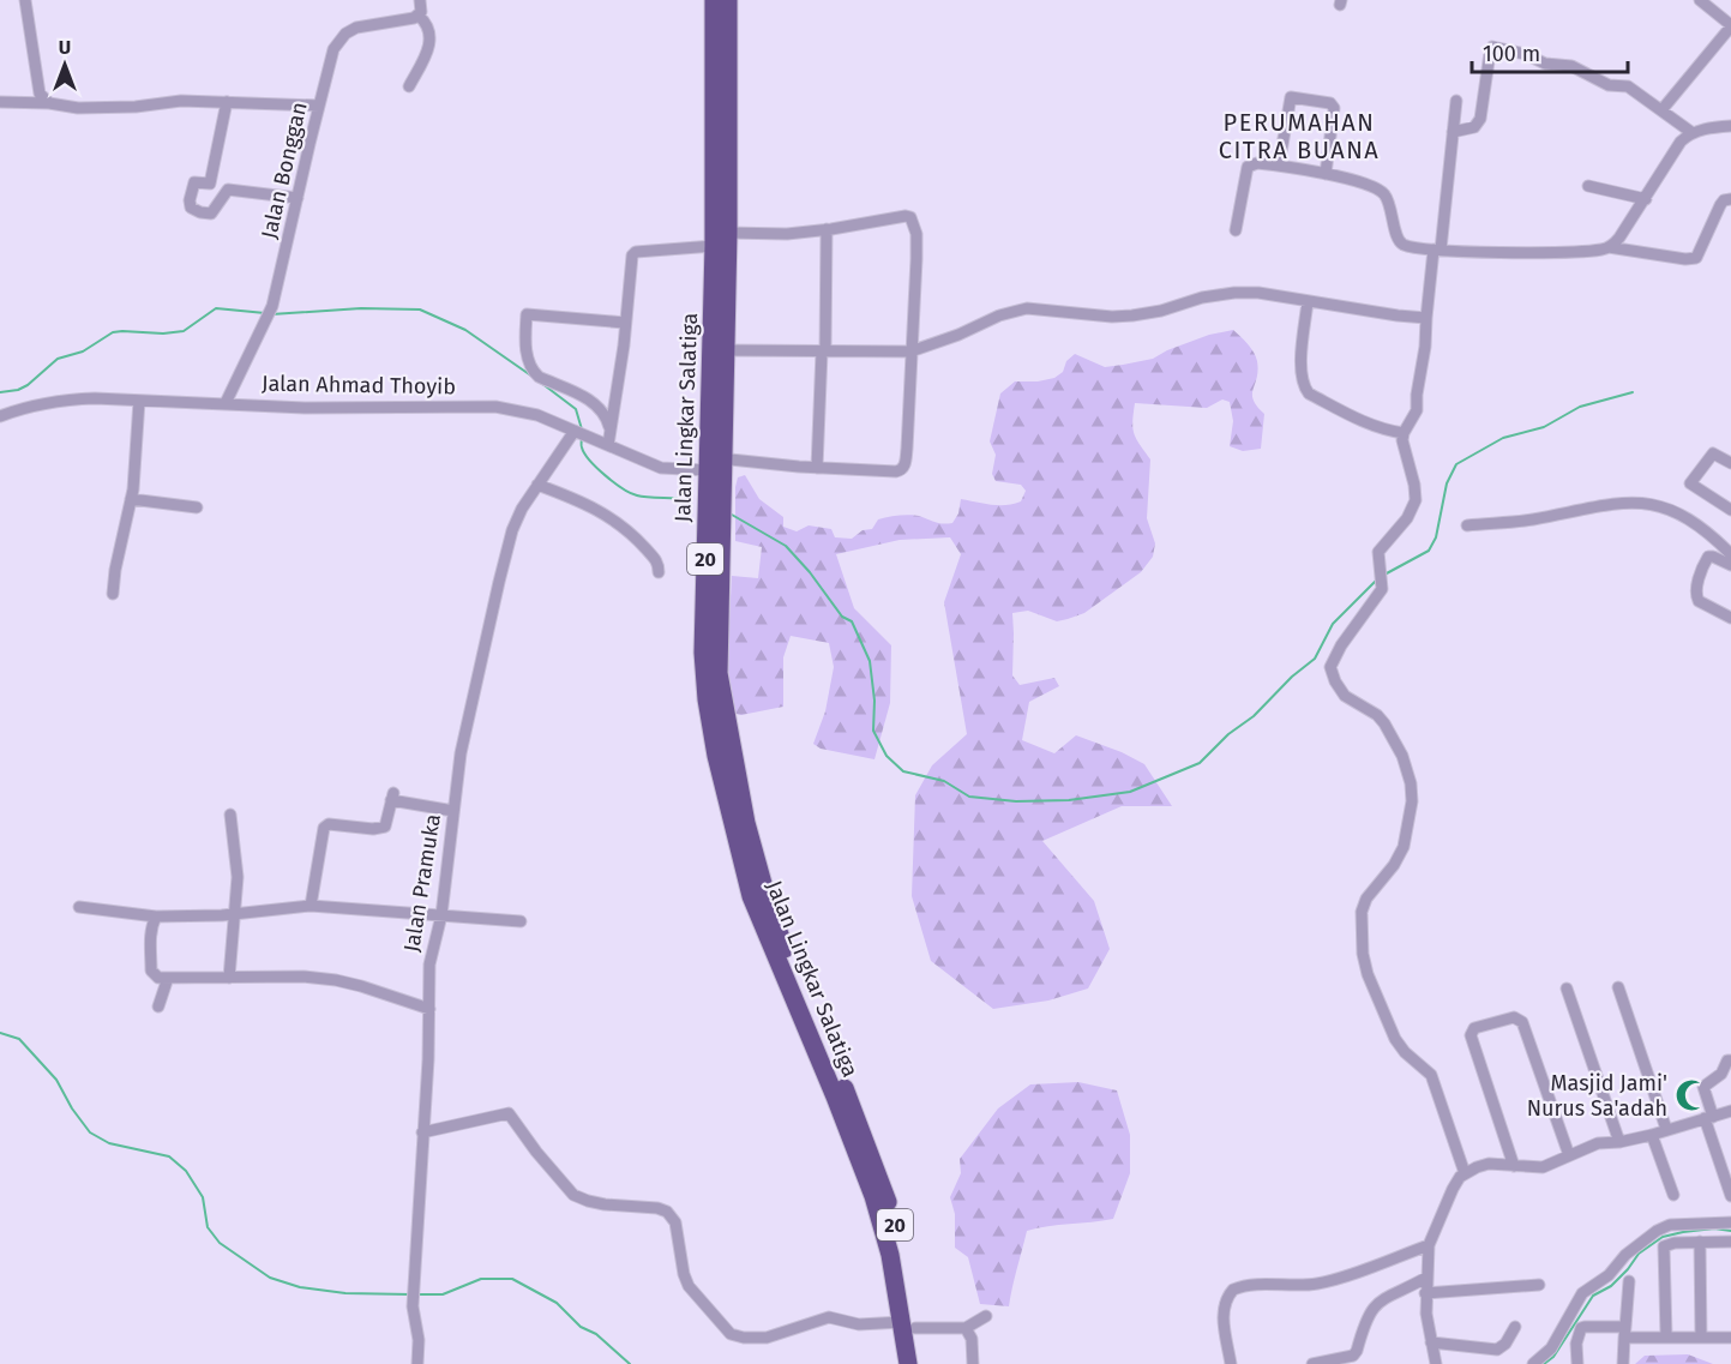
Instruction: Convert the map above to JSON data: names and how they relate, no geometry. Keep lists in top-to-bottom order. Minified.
{"streets":{"highway":["Jalan Lingkar Salatiga","20"],"street":["Jalan Bonggan","Jalan Ahmad Thoyib","Jalan Pramuka"]},"crossings":[["Jalan Bonggan","Jalan Ahmad Thoyib"],["Jalan Ahmad Thoyib","Jalan Lingkar Salatiga"],["Jalan Ahmad Thoyib","Jalan Pramuka"]],"districts":["PERUMAHAN CITRA BUANA"],"places":{"mosque":["Masjid Jami' Nurus Sa'adah"]},"scale_bar":"100 m","north":"top"}
